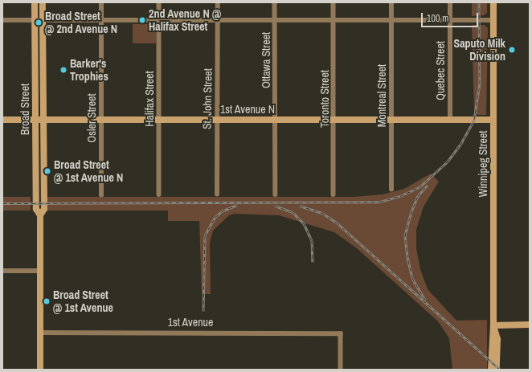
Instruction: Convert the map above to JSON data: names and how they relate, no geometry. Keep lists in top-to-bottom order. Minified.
{"streets":{"main road":["Broad Street","1st Avenue N","Winnipeg Street"],"street":["Ottawa Street","Quebec Street","Montreal Street","Halifax Street","St. John Street","Toronto Street","Osler Street","1st Avenue"]},"crossings":[["Ottawa Street","1st Avenue N"],["Quebec Street","1st Avenue N"],["Montreal Street","1st Avenue N"],["Halifax Street","1st Avenue N"],["St. John Street","1st Avenue N"],["Toronto Street","1st Avenue N"],["Broad Street","1st Avenue N"],["Broad Street","1st Avenue"],["1st Avenue N","Osler Street"],["1st Avenue N","Winnipeg Street"]],"places":["2nd Avenue N @ Halifax Street","Broad Street @ 2nd Avenue N","Saputo Milk Division","Barker's Trophies","Broad Street @ 1st Avenue N","Broad Street @ 1st Avenue"],"scale_bar":"100 m"}
